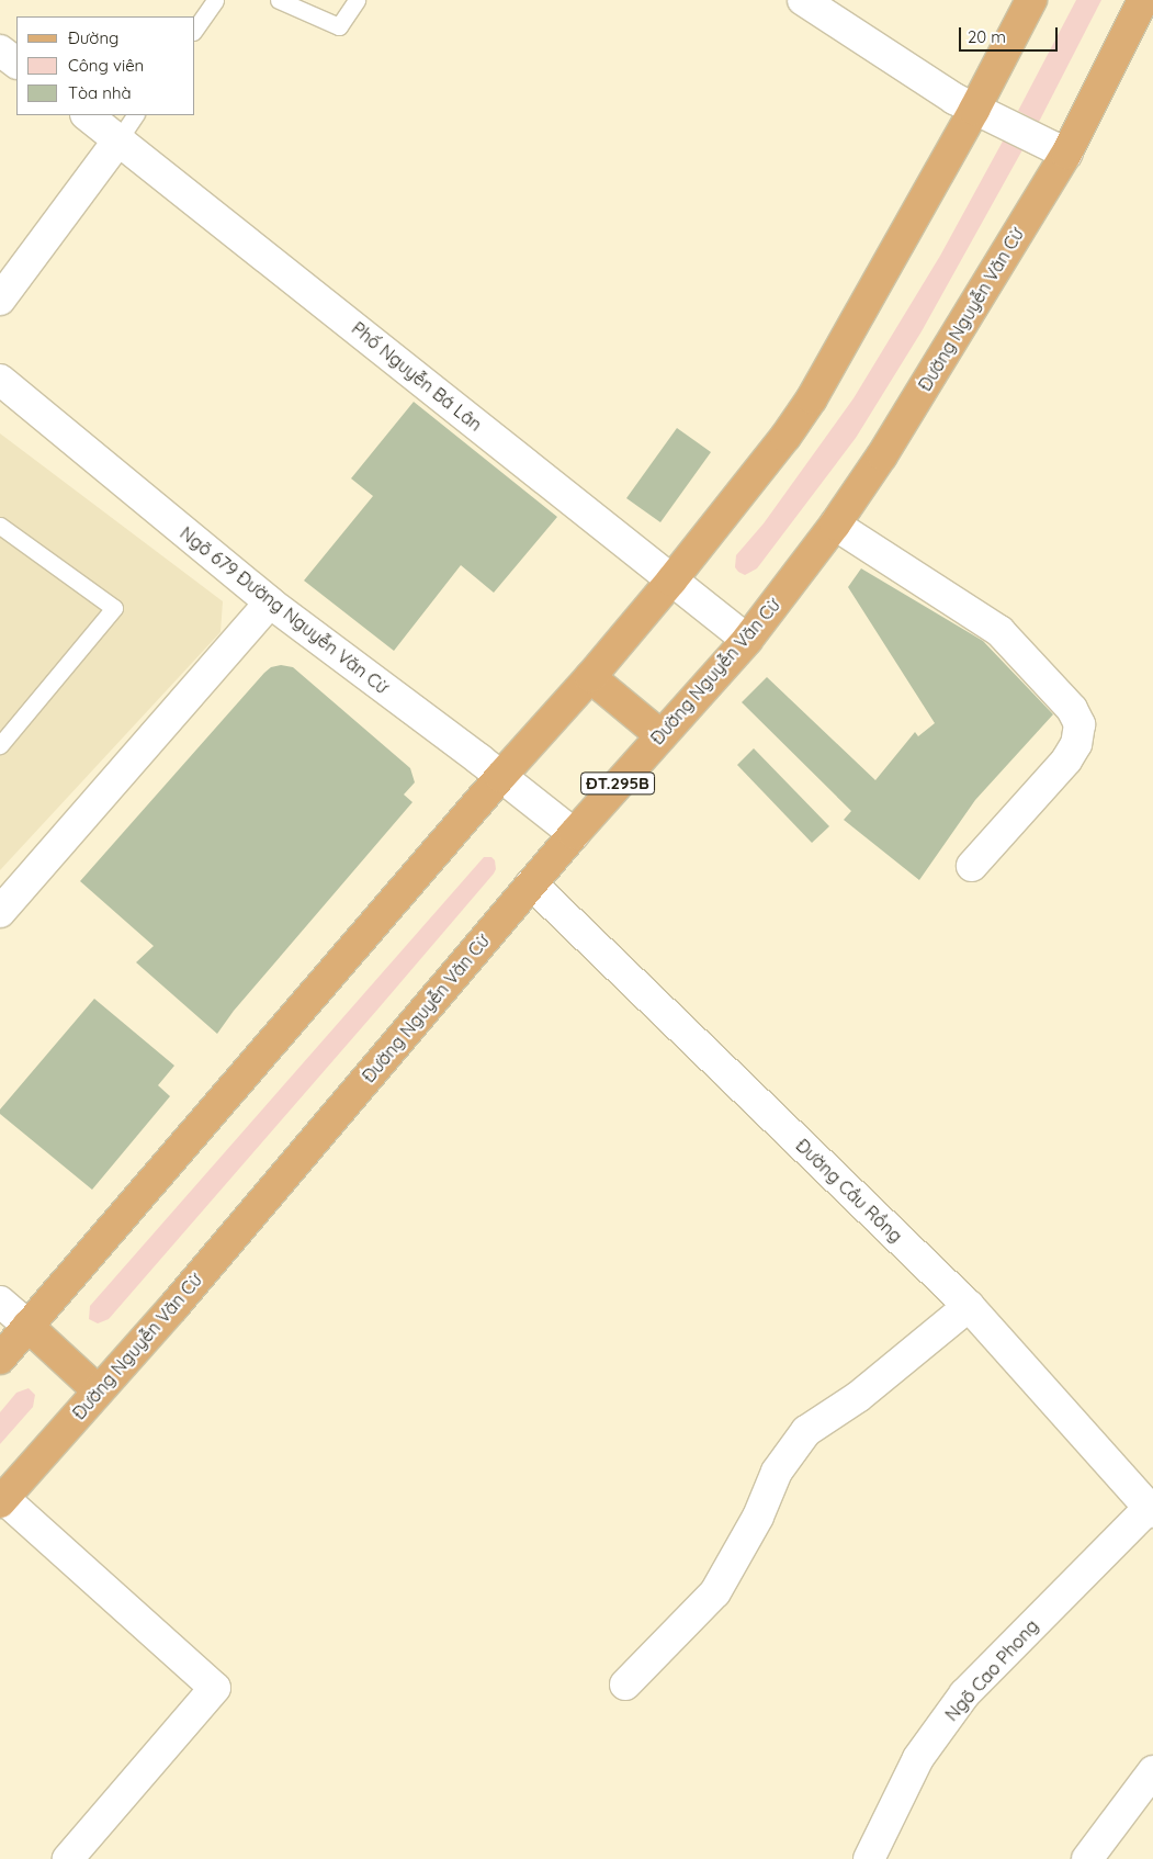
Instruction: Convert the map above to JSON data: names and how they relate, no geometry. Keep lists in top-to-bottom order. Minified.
{"streets":{"main road":["Đường Nguyễn Văn Cừ","ĐT.295B"],"street":["Phố Nguyễn Bá Lân","Ngõ 679 Đường Nguyễn Văn Cừ","Đường Cầu Rồng","Ngõ Cao Phong"]},"crossings":[["Đường Nguyễn Văn Cừ","Phố Nguyễn Bá Lân"],["Đường Nguyễn Văn Cừ","Ngõ 679 Đường Nguyễn Văn Cừ"],["Đường Nguyễn Văn Cừ","Đường Cầu Rồng"],["Đường Cầu Rồng","Ngõ Cao Phong"]],"legend":["Đường","Công viên","Tòa nhà"],"scale_bar":"20 m"}
